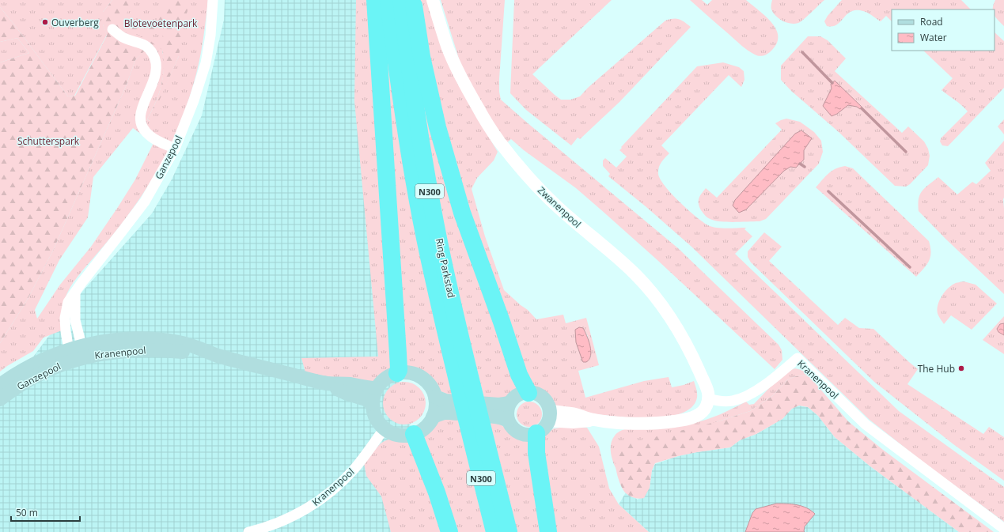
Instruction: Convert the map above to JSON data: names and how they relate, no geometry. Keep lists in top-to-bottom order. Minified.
{"streets":{"highway":["N300","Ring Parkstad"],"main road":["Ganzepool","Kranenpool"],"street":["Zwanenpool"]},"crossings":[["Ganzepool","Kranenpool"],["Zwanenpool","Kranenpool"]],"parks":["Blotevoetenpark","Schutterspark"],"places":["Ouverberg","The Hub"],"legend":["Road","Water"],"scale_bar":"50 m"}
